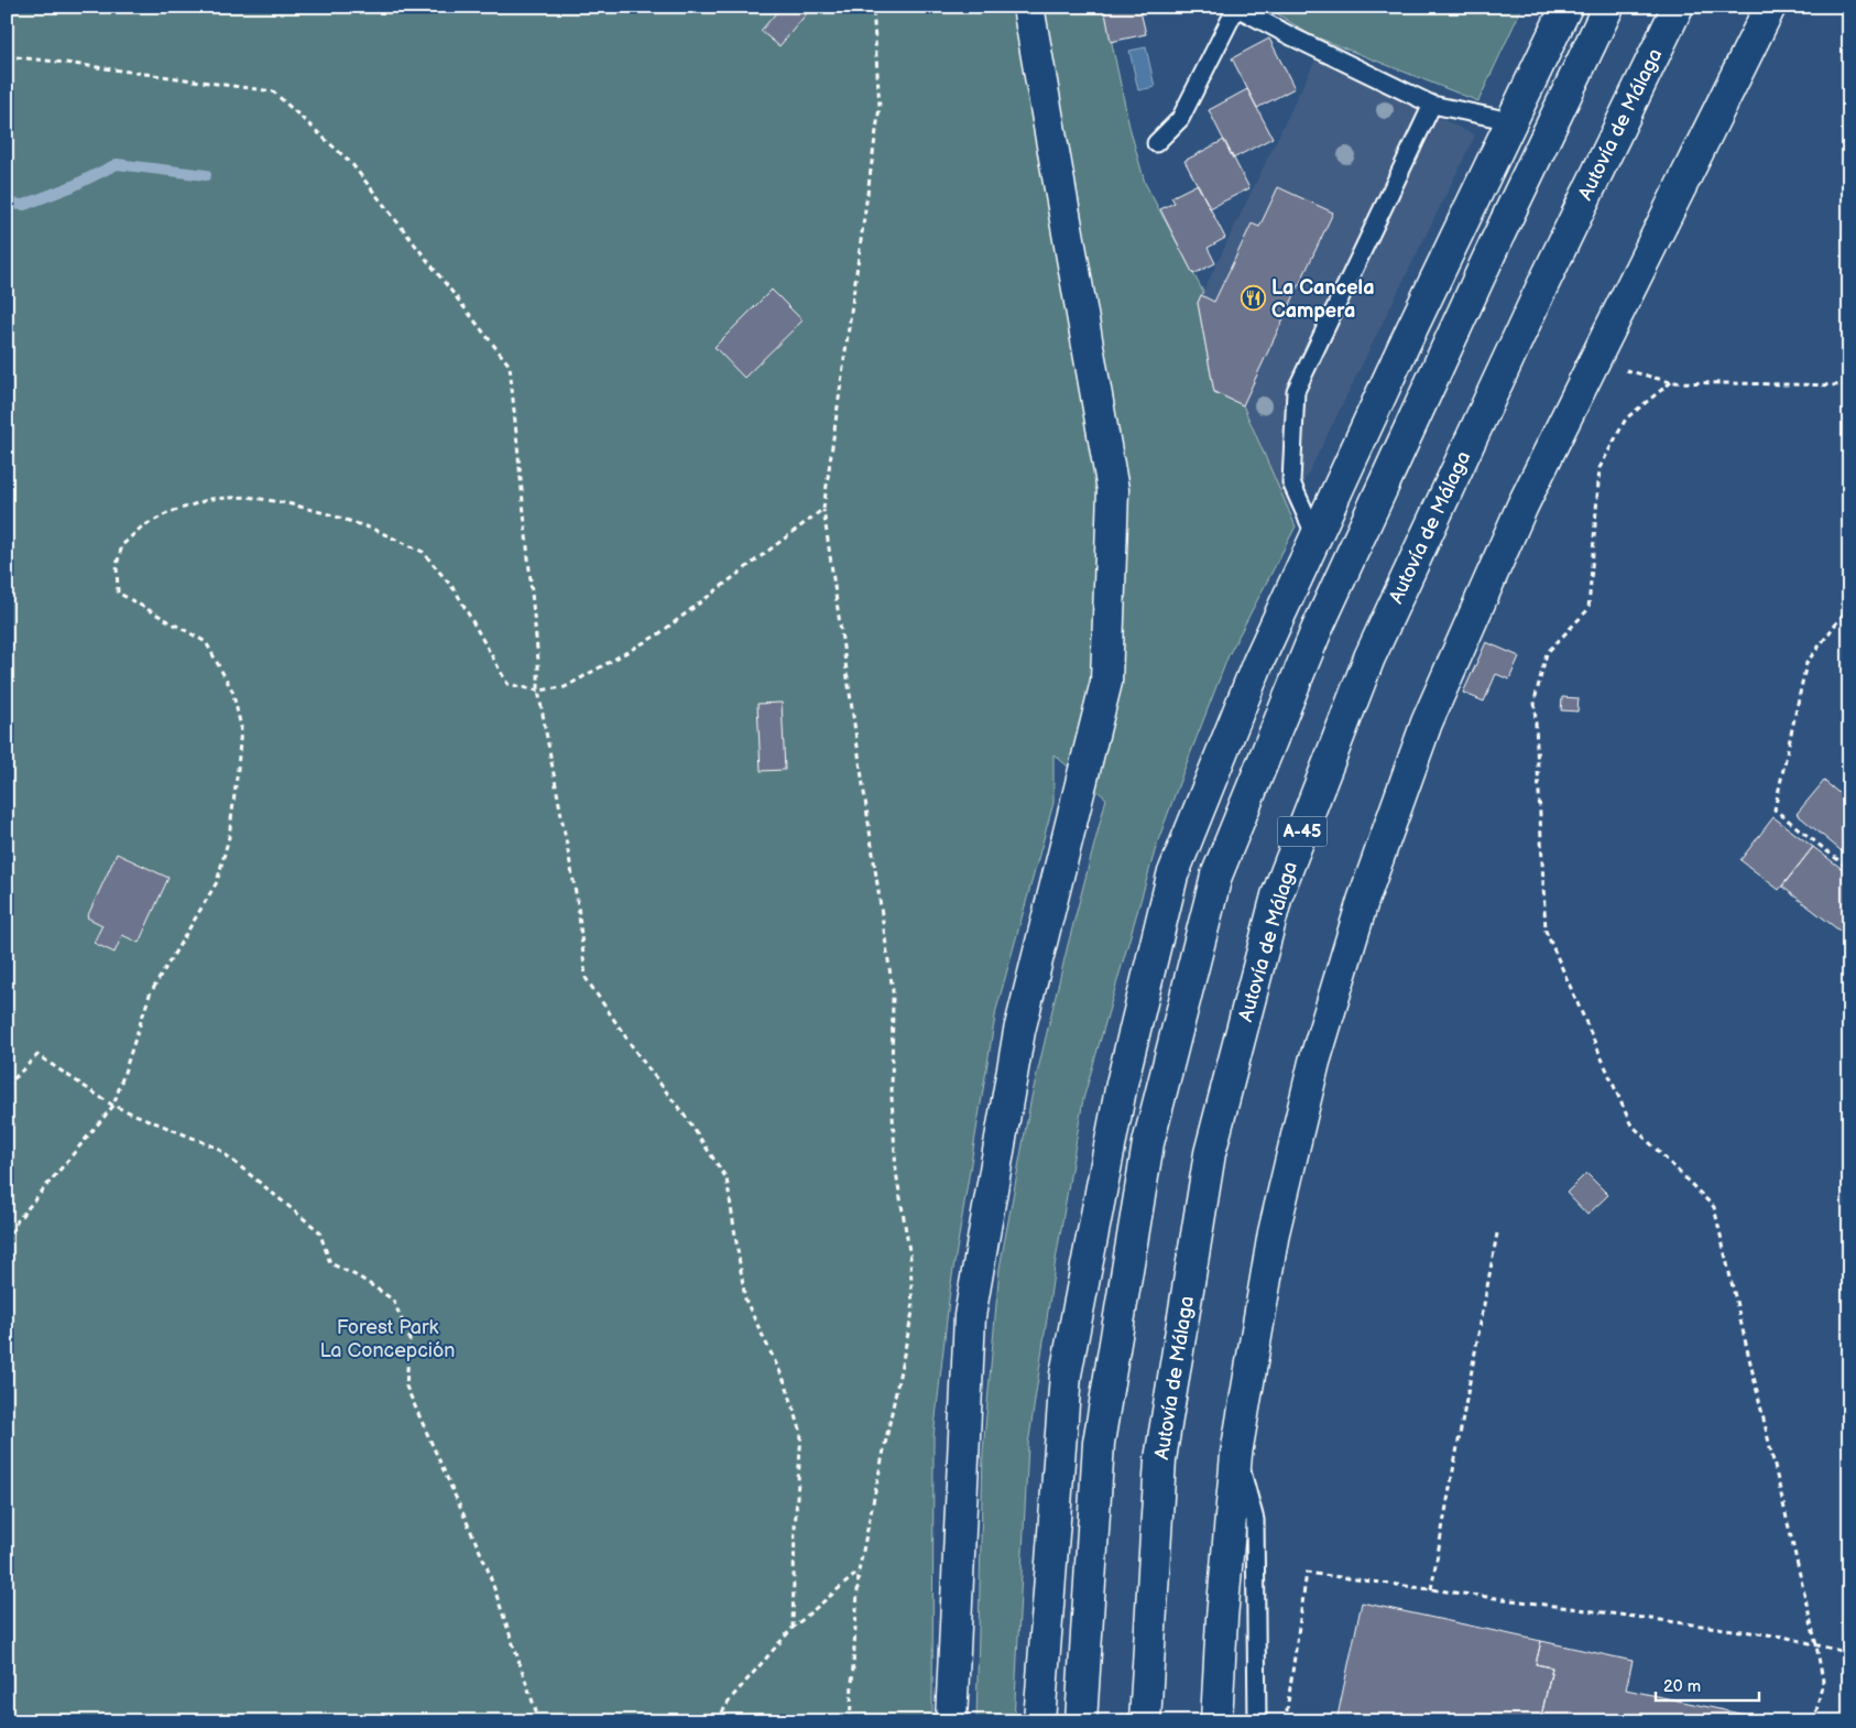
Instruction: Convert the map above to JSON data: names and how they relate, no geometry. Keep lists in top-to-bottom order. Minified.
{"streets":{"main road":["Autovía de Málaga","A-45"]},"parks":["Forest Park La Concepción"],"places":{"restaurant":["La Cancela Campera"]},"scale_bar":"20 m"}
